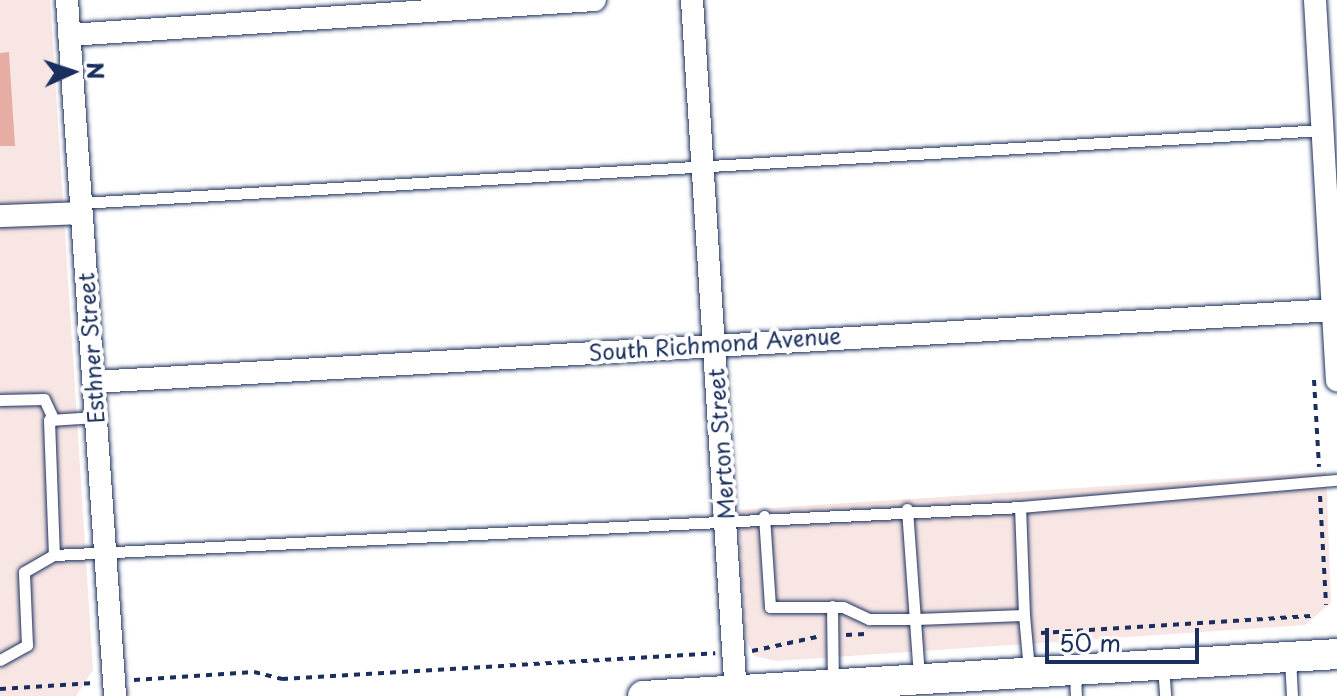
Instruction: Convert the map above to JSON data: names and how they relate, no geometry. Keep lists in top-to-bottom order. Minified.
{"streets":{"street":["South Richmond Avenue","Esthner Street","Merton Street"]},"crossings":[["South Richmond Avenue","Esthner Street"],["South Richmond Avenue","Merton Street"]],"scale_bar":"50 m","north":"right"}
